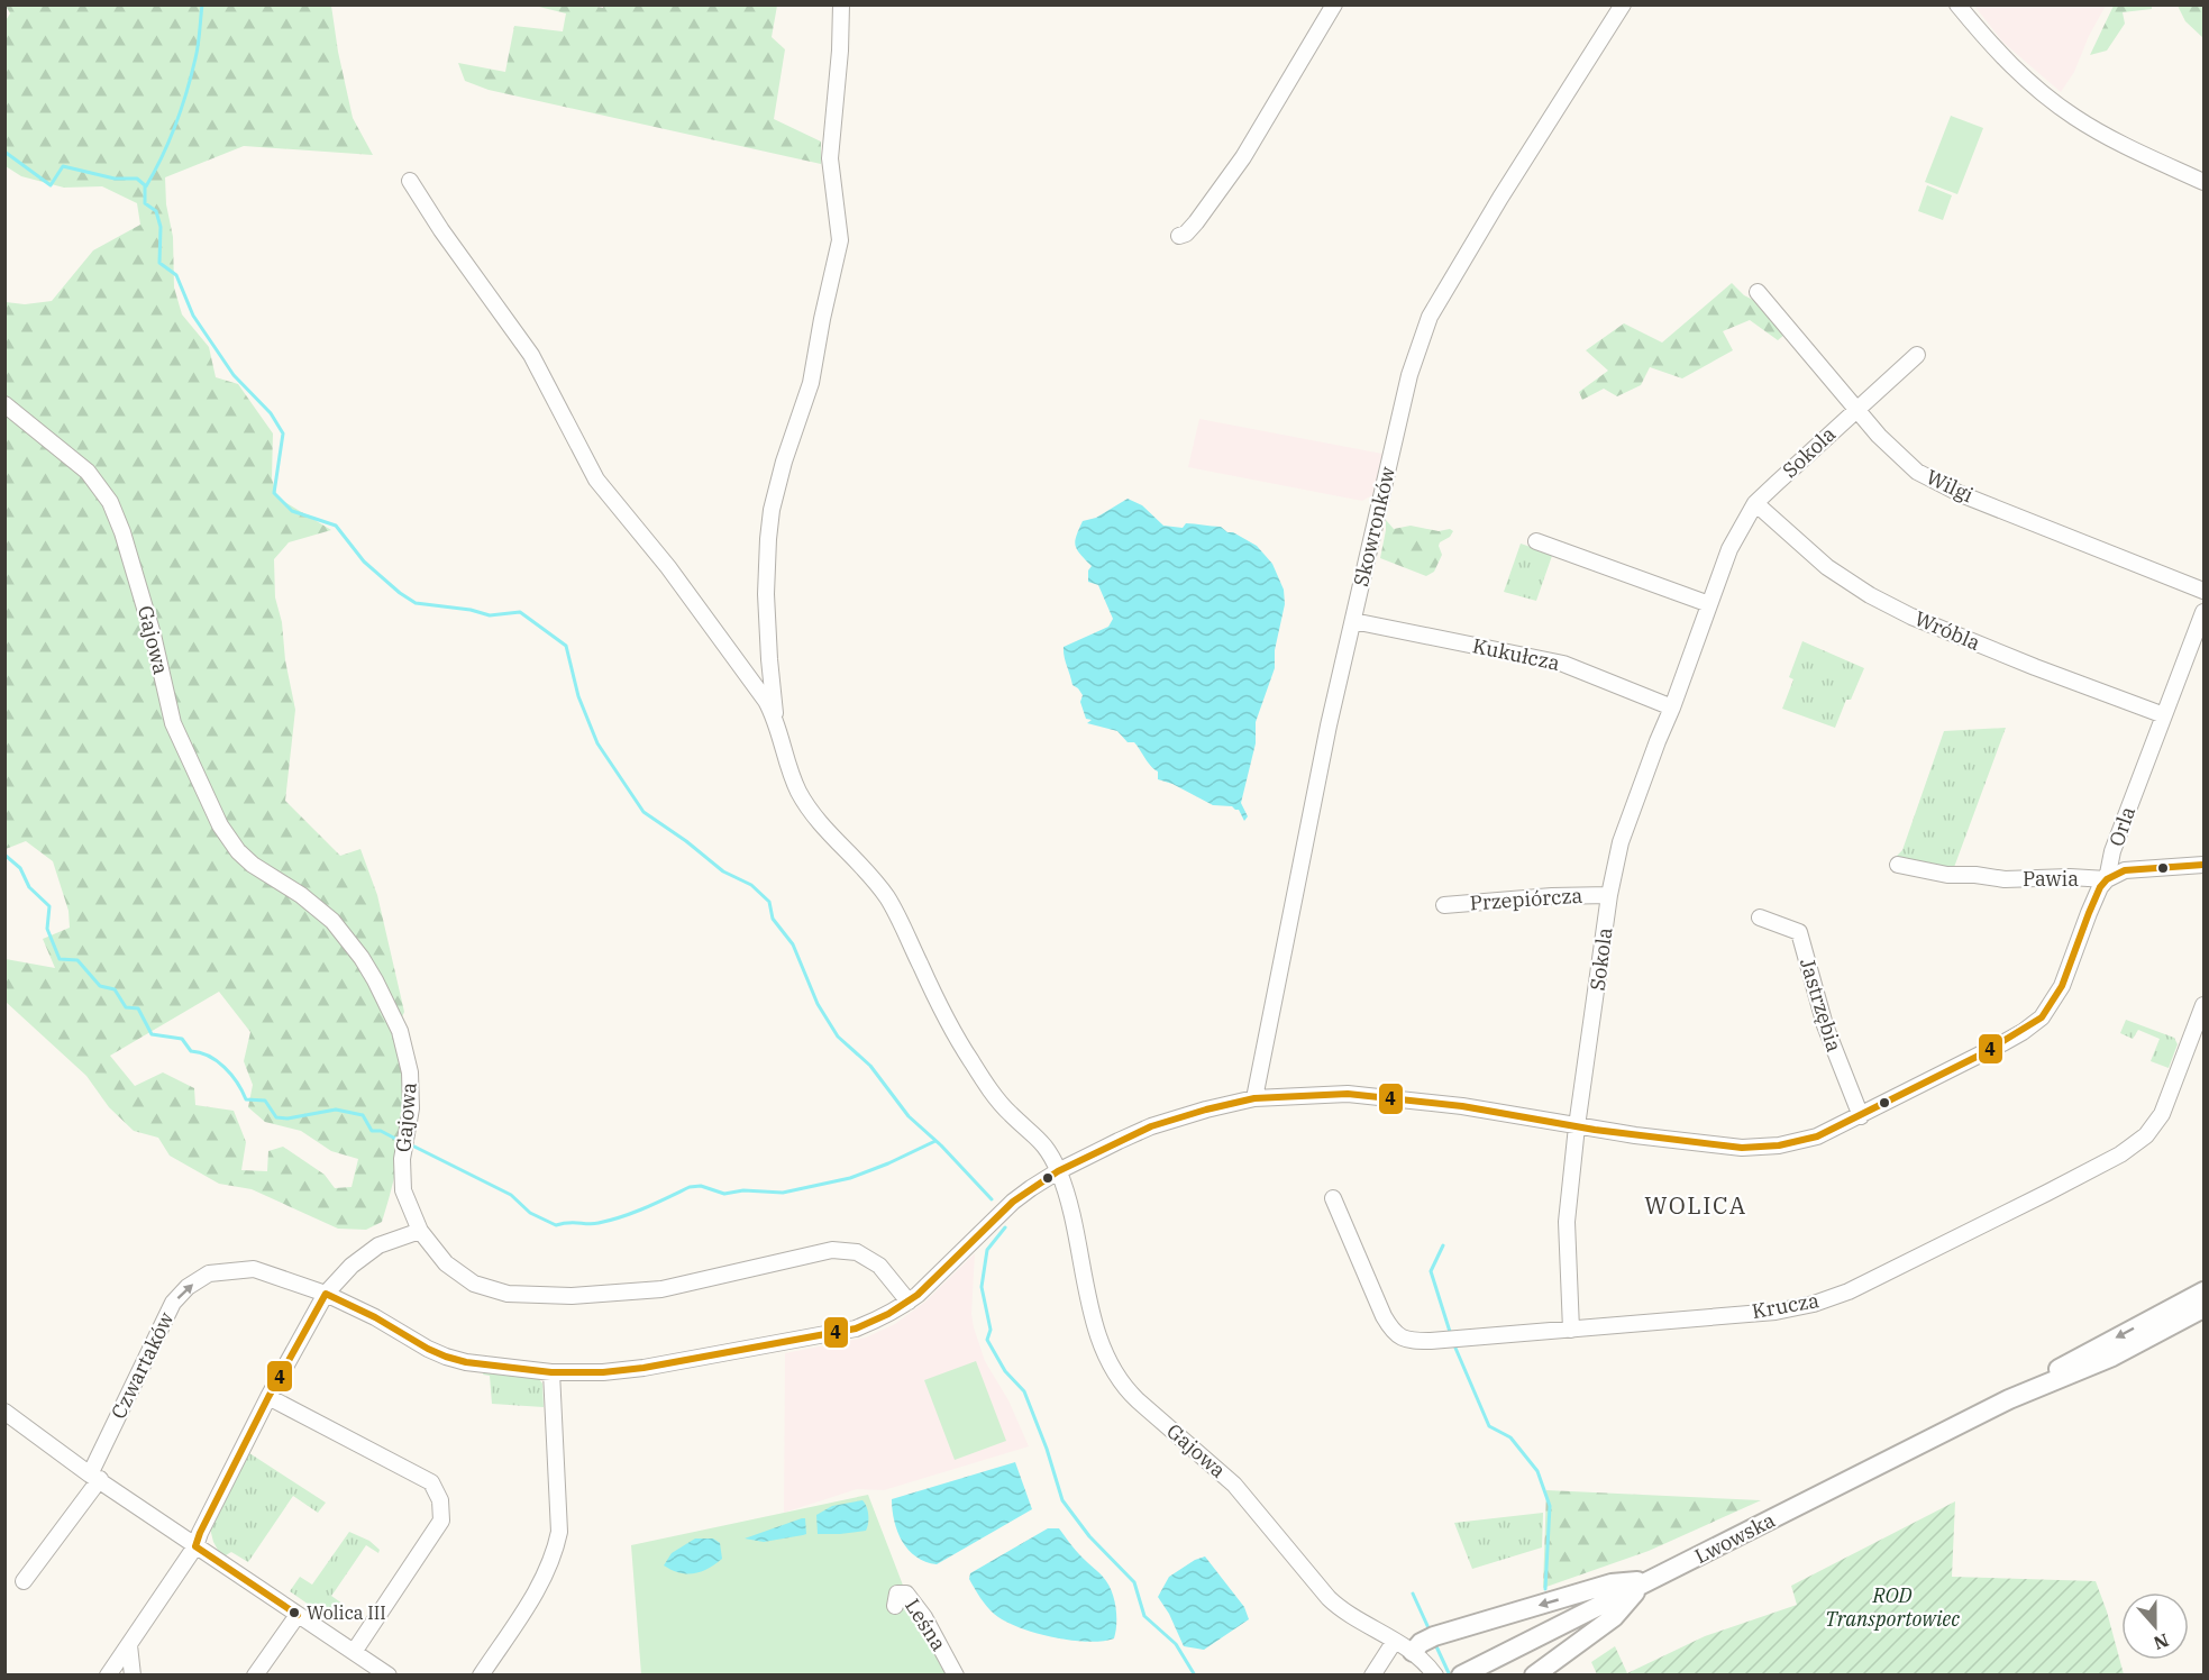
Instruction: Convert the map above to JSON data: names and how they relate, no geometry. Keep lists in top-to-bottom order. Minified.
{"streets":{"main road":["Lwowska"],"street":["Sokola","Wilgi","Skowronków","Wróbla","Gajowa","Kukułcza","Orla","Pawia","Przepiórcza","Jastrzębia","Krucza","Czwartaków","Leśna"]},"crossings":[["Sokola","Wilgi"],["Sokola","Wróbla"],["Sokola","Kukułcza"],["Sokola","Orla"],["Sokola","Przepiórcza"],["Sokola","Krucza"],["Skowronków","Kukułcza"],["Skowronków","Orla"],["Wróbla","Orla"],["Gajowa","Orla"],["Gajowa","Czwartaków"],["Orla","Pawia"],["Orla","Jastrzębia"]],"districts":["WOLICA"],"parks":["ROD Transportowiec"],"places":["Wolica III"],"lines":["transit line 4"],"north":"bottom"}
